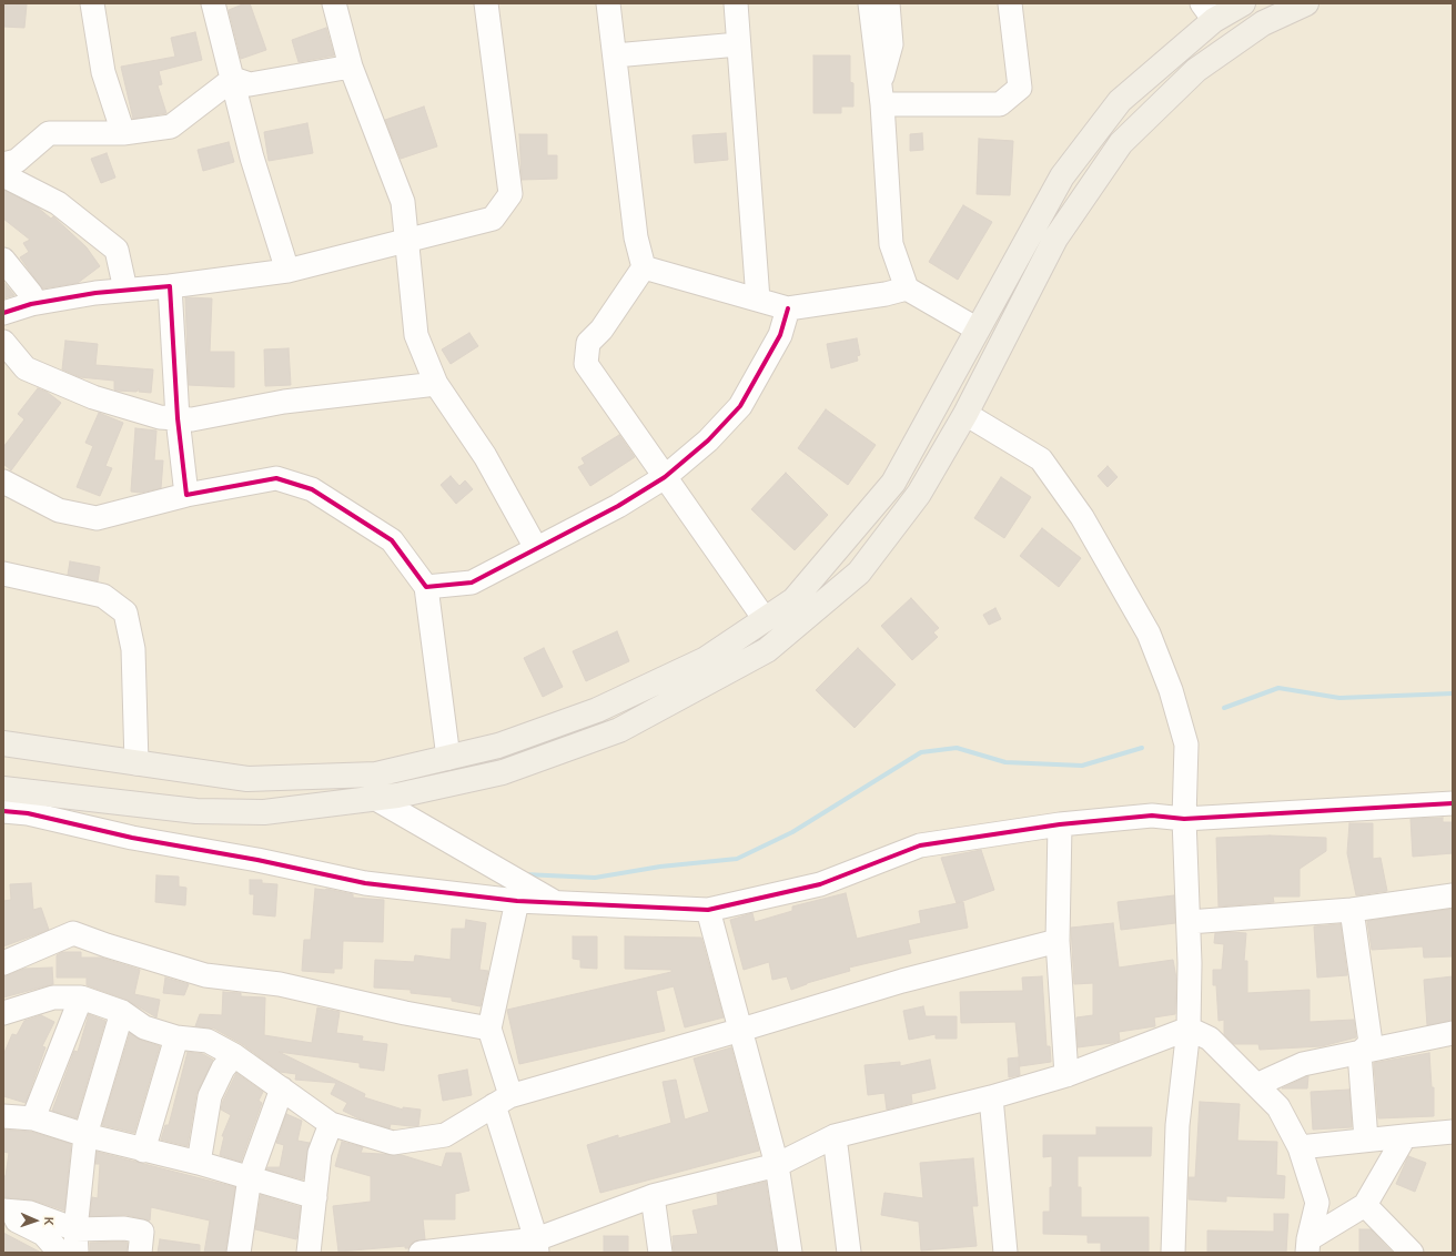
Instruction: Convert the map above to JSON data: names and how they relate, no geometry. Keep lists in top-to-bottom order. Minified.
{"north":"right"}
